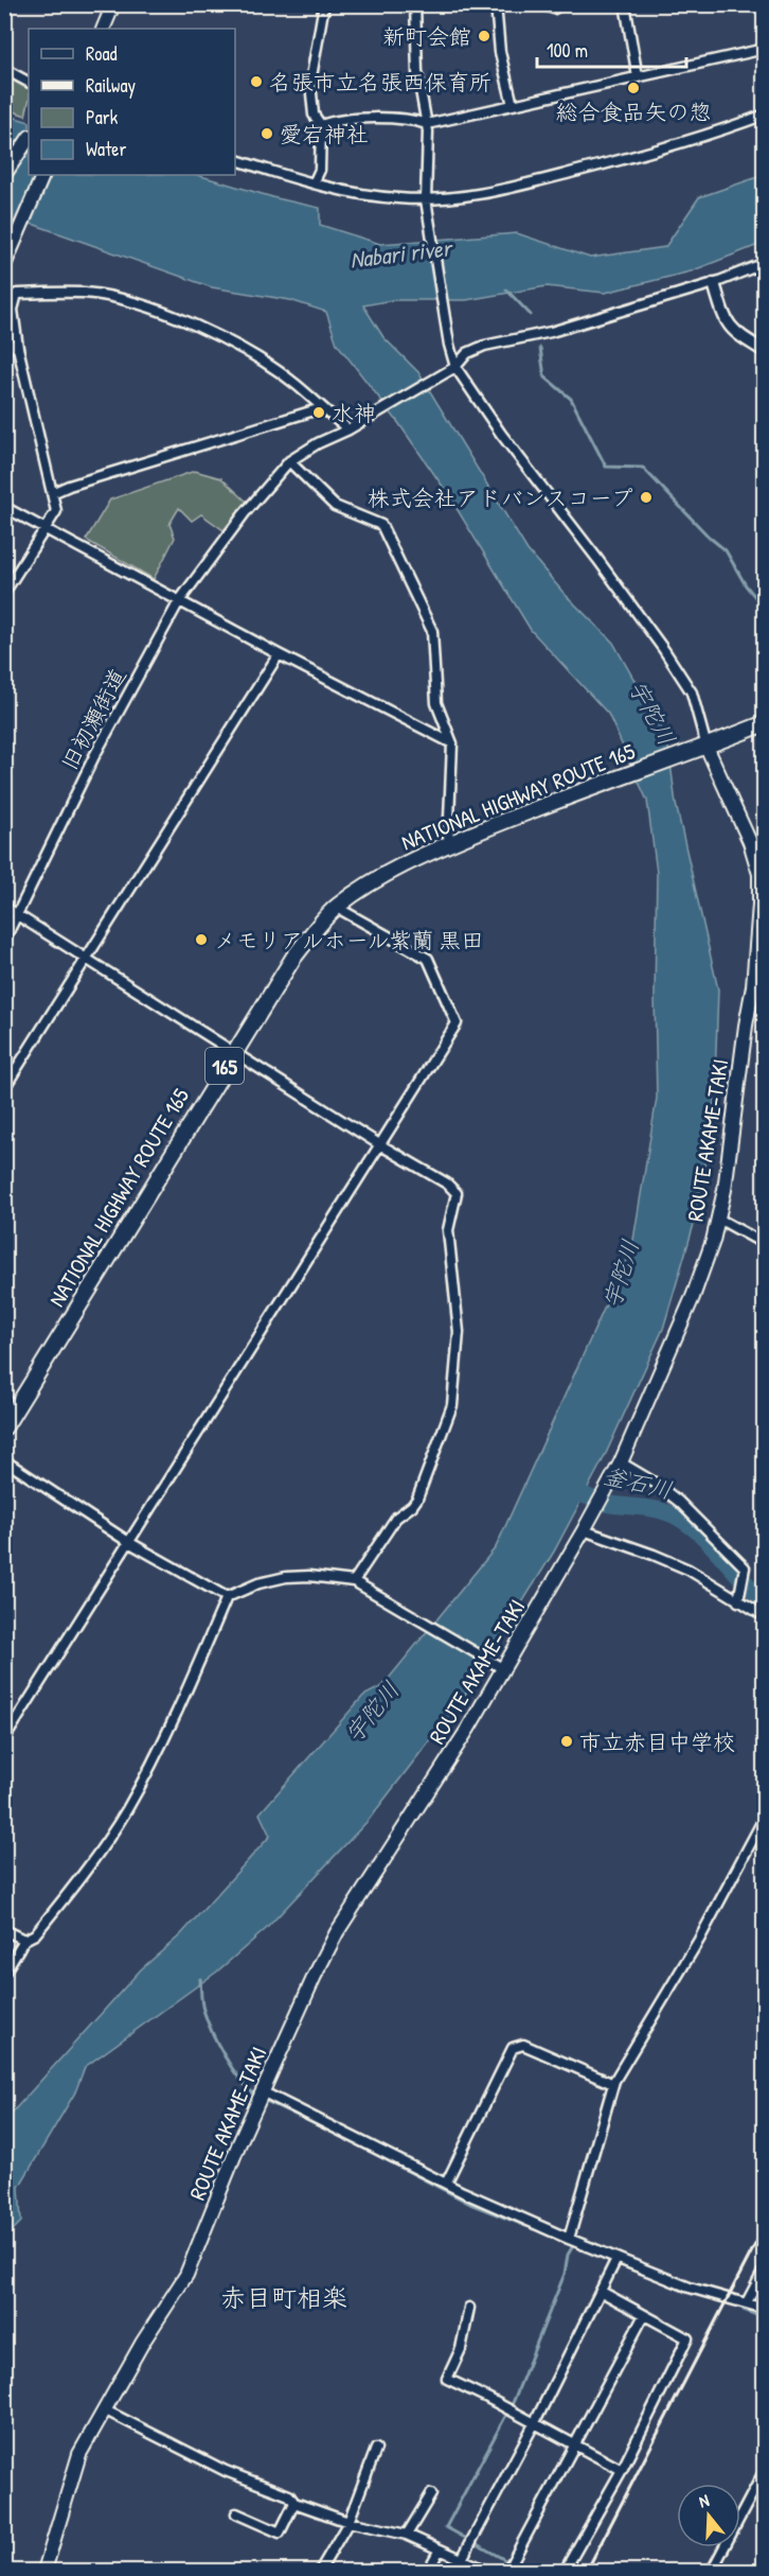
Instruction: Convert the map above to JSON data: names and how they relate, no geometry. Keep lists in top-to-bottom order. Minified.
{"streets":{"highway":["NATIONAL HIGHWAY ROUTE 165","165"],"main road":["ROUTE AKAME-TAKI"],"street":["旧初瀬街道"]},"crossings":[["NATIONAL HIGHWAY ROUTE 165","ROUTE AKAME-TAKI"]],"districts":["赤目町相楽"],"water":["Nabari river","宇陀川","釜石川"],"places":["新町会館","名張市立名張西保育所","総合食品矢の惣","愛宕神社","水神","株式会社アドバンスコープ","メモリアルホール紫蘭 黒田","市立赤目中学校"],"legend":["Road","Railway","Park","Water"],"scale_bar":"100 m","north":"top"}
